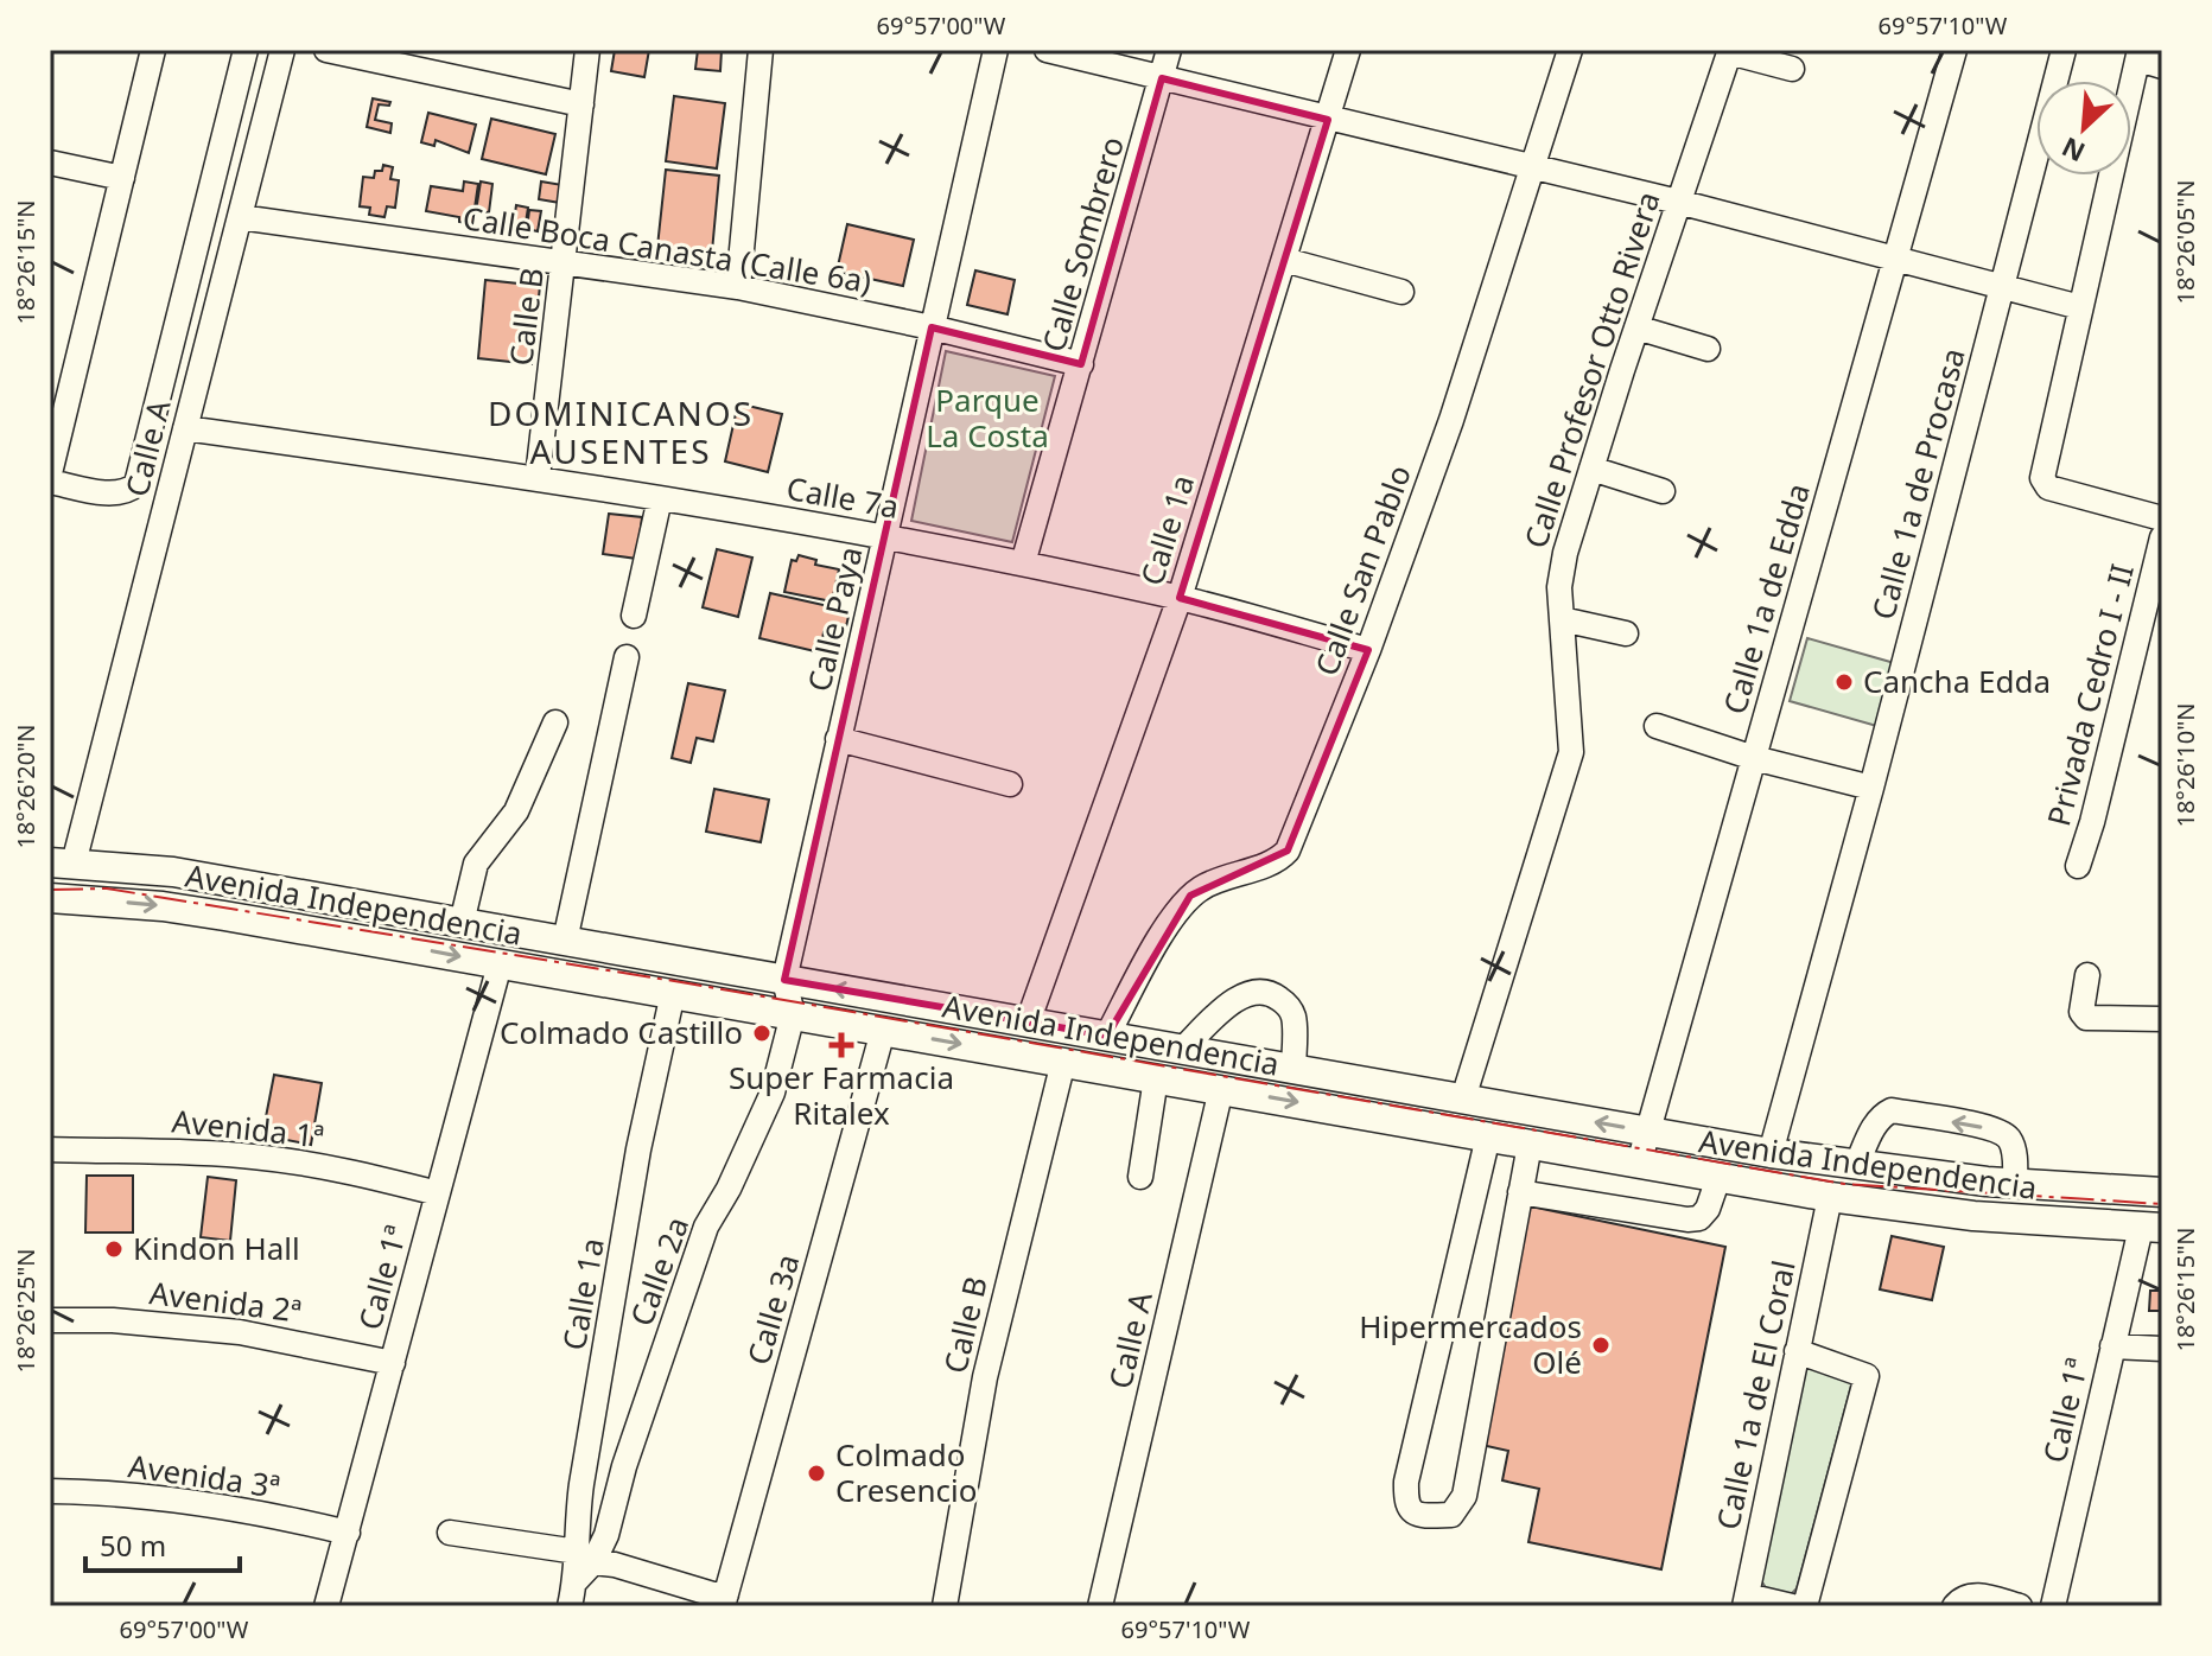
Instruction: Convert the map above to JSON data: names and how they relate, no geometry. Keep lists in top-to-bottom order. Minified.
{"streets":{"main road":["Avenida Independencia"],"street":["Calle Sombrero","Calle Boca Canasta (Calle 6a)","Calle B","Calle Profesor Otto Rivera","Calle A","Calle 1a de Procasa","Calle 7a","Calle 1a","Calle San Pablo","Calle 1a de Edda","Calle Paya","Privada Cedro I - II","Avenida 1ª","Calle 2a","Calle 1ª","Avenida 2ª","Calle 3a","Calle 1a de El Coral","Avenida 3ª"]},"crossings":[["Calle Sombrero","Calle Boca Canasta (Calle 6a)"],["Calle Sombrero","Calle 7a"],["Calle Boca Canasta (Calle 6a)","Calle B"],["Calle Boca Canasta (Calle 6a)","Calle A"],["Calle Boca Canasta (Calle 6a)","Calle Paya"],["Calle B","Calle 7a"],["Calle B","Avenida Independencia"],["Calle Profesor Otto Rivera","Avenida Independencia"],["Calle A","Calle 7a"],["Calle A","Avenida Independencia"],["Calle 1a de Procasa","Avenida Independencia"],["Calle 7a","Calle 1a"],["Calle 7a","Calle San Pablo"],["Calle 7a","Calle Paya"],["Calle 1a","Avenida Independencia"],["Calle 1a","Calle 2a"],["Calle San Pablo","Avenida Independencia"],["Calle 1a de Edda","Avenida Independencia"],["Calle Paya","Avenida Independencia"],["Calle Paya","Calle 2a"],["Avenida Independencia","Calle 2a"],["Avenida Independencia","Calle 1ª"],["Avenida Independencia","Calle 3a"],["Avenida Independencia","Calle 1a de El Coral"],["Avenida 1ª","Calle 1ª"],["Calle 1ª","Avenida 2ª"],["Calle 1ª","Avenida 3ª"]],"districts":["DOMINICANOS AUSENTES"],"parks":["Parque La Costa"],"places":{"other":["Cancha Edda","Colmado Castillo","Kindon Hall","Hipermercados Olé","Colmado Cresencio"],"health":["Super Farmacia Ritalex"]},"scale_bar":"50 m","north":"bottom left","coordinates":["69°57'00\"W","69°57'10\"W","18°26'05\"N","18°26'15\"N","18°26'10\"N","18°26'20\"N","18°26'25\"N"]}
